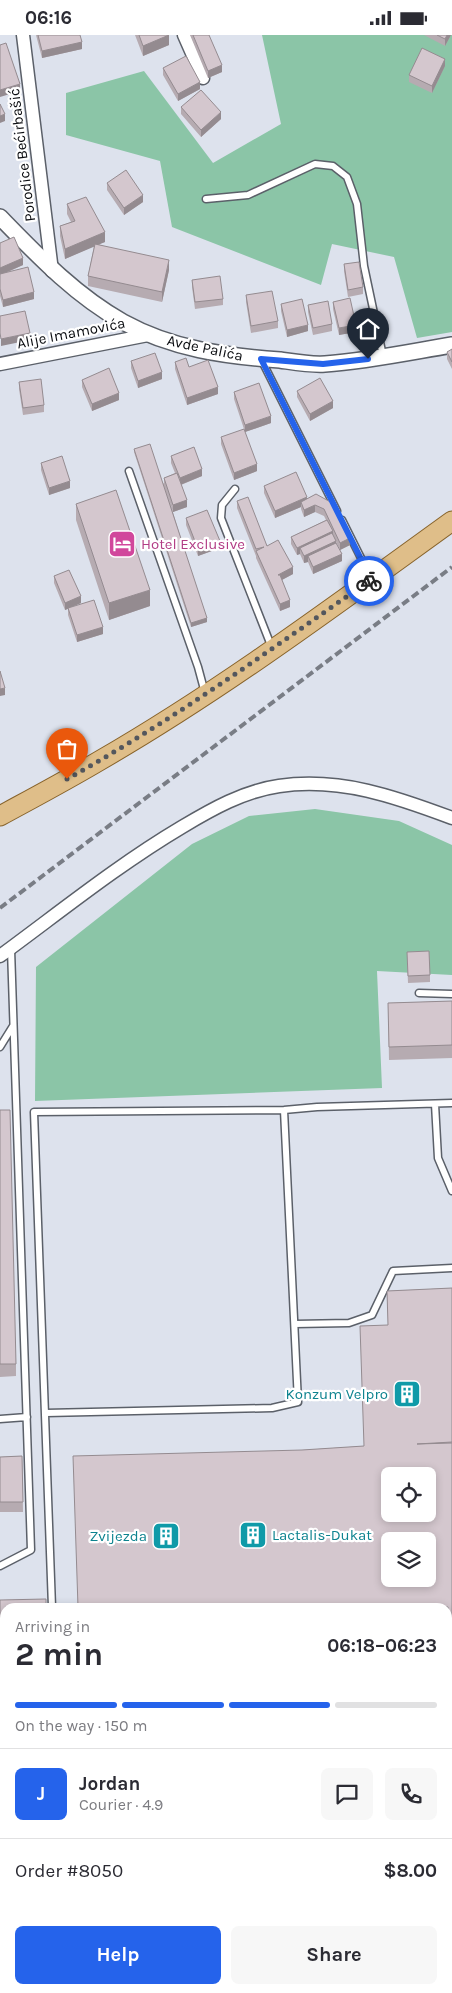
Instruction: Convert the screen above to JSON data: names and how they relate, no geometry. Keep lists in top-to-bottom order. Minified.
{"streets":{"street":["Porodice Bećirbašić","Alije Imamovića","Avde Palića"]},"crossings":[["Porodice Bećirbašić","Avde Palića"],["Alije Imamovića","Avde Palića"]],"places":{"hotel":["Hotel Exclusive"],"building":["Konzum Velpro","Lactalis-Dukat","Zvijezda"]},"page":{"status":"06:16","heading":["2 min","Arriving in","06:18–06:23"],"panel":["Jordan","Courier · 4.9","Order #8050","$8.00"],"bar":"On the way · 150 m","round":"J","buttons":["Help","Share"]}}
